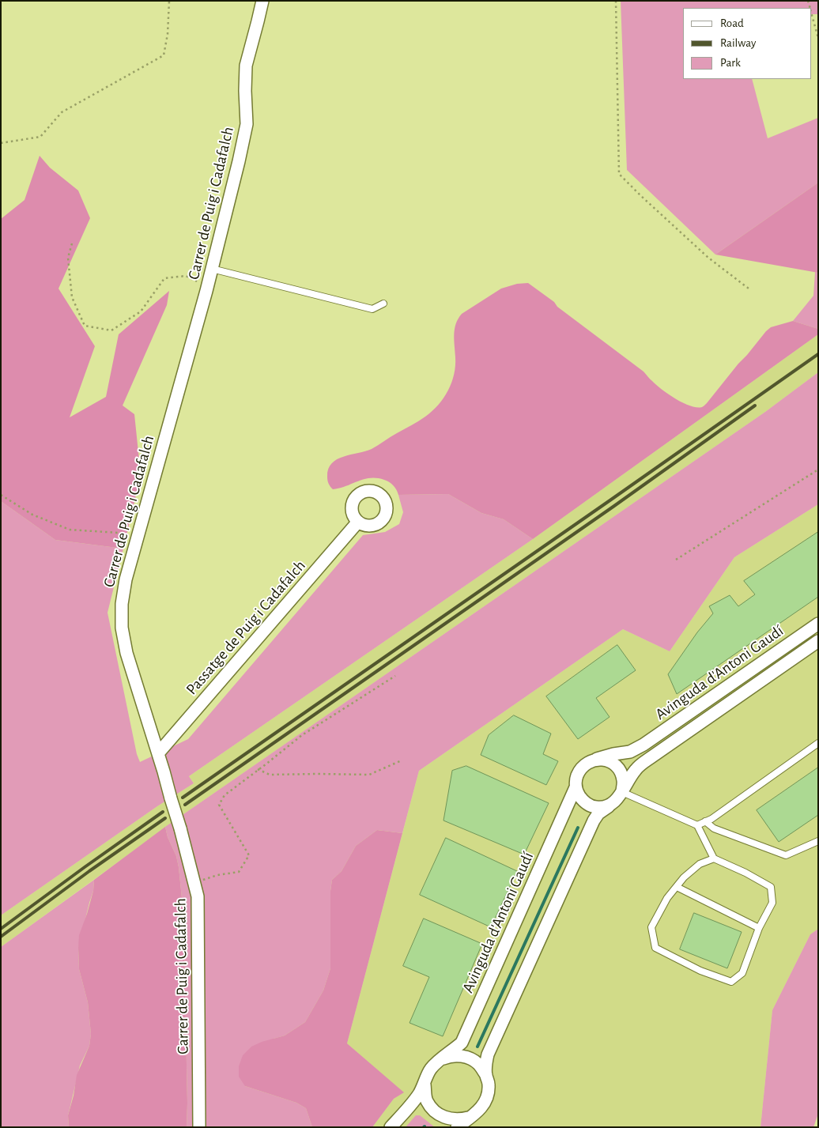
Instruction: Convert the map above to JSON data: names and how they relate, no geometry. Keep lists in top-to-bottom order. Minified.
{"streets":{"street":["Carrer de Puig i Cadafalch","Passatge de Puig i Cadafalch","Avinguda d'Antoni Gaudí"]},"crossings":[["Carrer de Puig i Cadafalch","Passatge de Puig i Cadafalch"]],"legend":["Road","Railway","Park"]}
